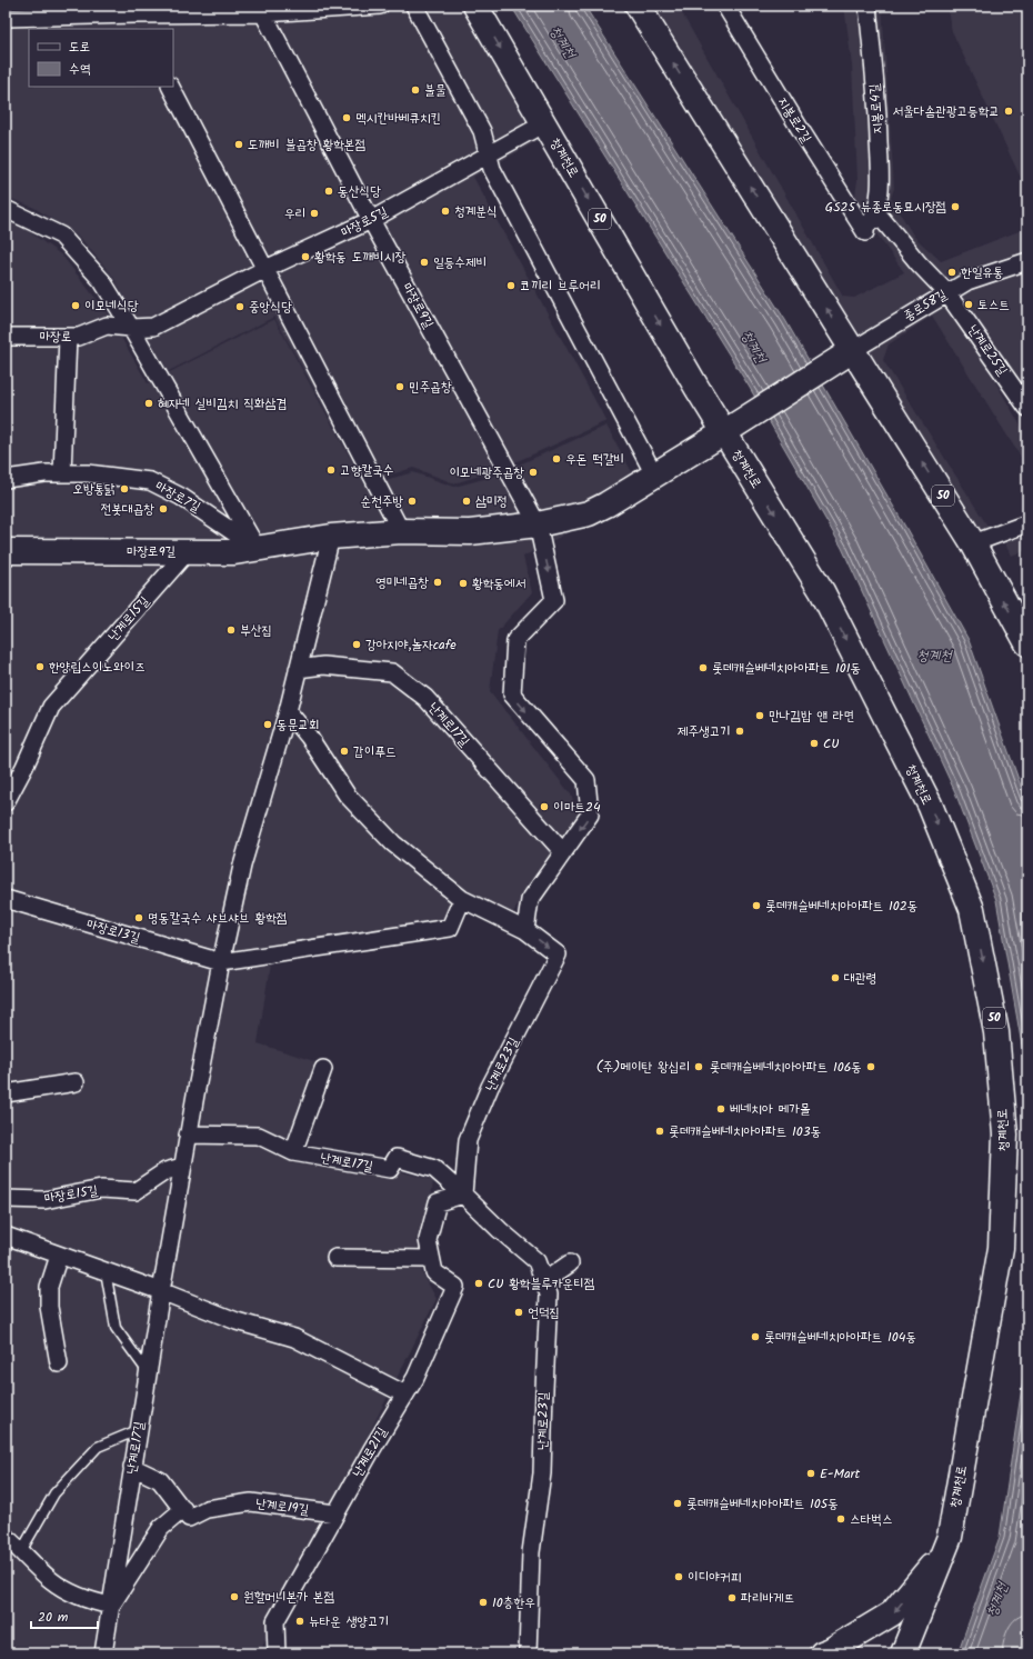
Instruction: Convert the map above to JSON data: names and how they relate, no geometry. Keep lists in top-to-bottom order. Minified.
{"streets":{"main road":["청계천로","50","마장로9길"],"street":["지봉로4길","지봉로2길","마장로5길","종로58길","마장로","난계로25길","마장로7길","난계로15길","난계로17길","마장로13길","난계로23길","마장로15길","난계로21길","난계로19길"]},"crossings":[["지봉로4길","지봉로2길"],["청계천로","마장로5길"],["청계천로","마장로9길"],["50","마장로9길"],["50","종로58길"],["마장로5길","마장로9길"],["마장로5길","마장로"],["마장로9길","종로58길"],["마장로9길","마장로7길"],["마장로9길","난계로15길"],["마장로9길","난계로17길"],["종로58길","난계로25길"],["난계로17길","마장로13길"],["난계로17길","난계로23길"],["난계로17길","마장로15길"],["난계로17길","난계로21길"],["난계로23길","난계로21길"],["난계로21길","난계로19길"]],"water":["청계천"],"places":["불물","서울다솜관광고등학교","멕시칸바베큐치킨","도깨비 불곱창 황학본점","동산식당","GS25 뉴종로동묘시장점","청계분식","우리","황학동 도깨비시장","일등수제비","한일유통","코끼리 브루어리","토스트","이모네식당","중앙식당","민주곱창","혜자네 실비김치 직화삼겹","우돈 떡갈비","고향칼국수","이모네광주곱창","오방통닭","순천주방","삼미정","전봇대곱창","영미네곱창","황학동에서","부산집","강아지야,놀자cafe","한양립스이노와이즈","롯데캐슬베네치아아파트 101동","만나김밥 앤 라면","동문교회","제주생고기","CU","갑이푸드","이마트24","롯데캐슬베네치아아파트 102동","명동칼국수 샤브샤브 황학점","대관령","(주)메이탄 왕십리","롯데캐슬베네치아아파트 106동","베네치아 메가몰","롯데캐슬베네치아아파트 103동","CU 황학블루카운티점","언덕집","롯데캐슬베네치아아파트 104동","E-Mart","롯데캐슬베네치아아파트 105동","스타벅스","이디야커피","원할머니본가 본점","파리바게뜨","10층한우","뉴타운 생양고기"],"legend":["도로","수역"],"scale_bar":"20 m"}
